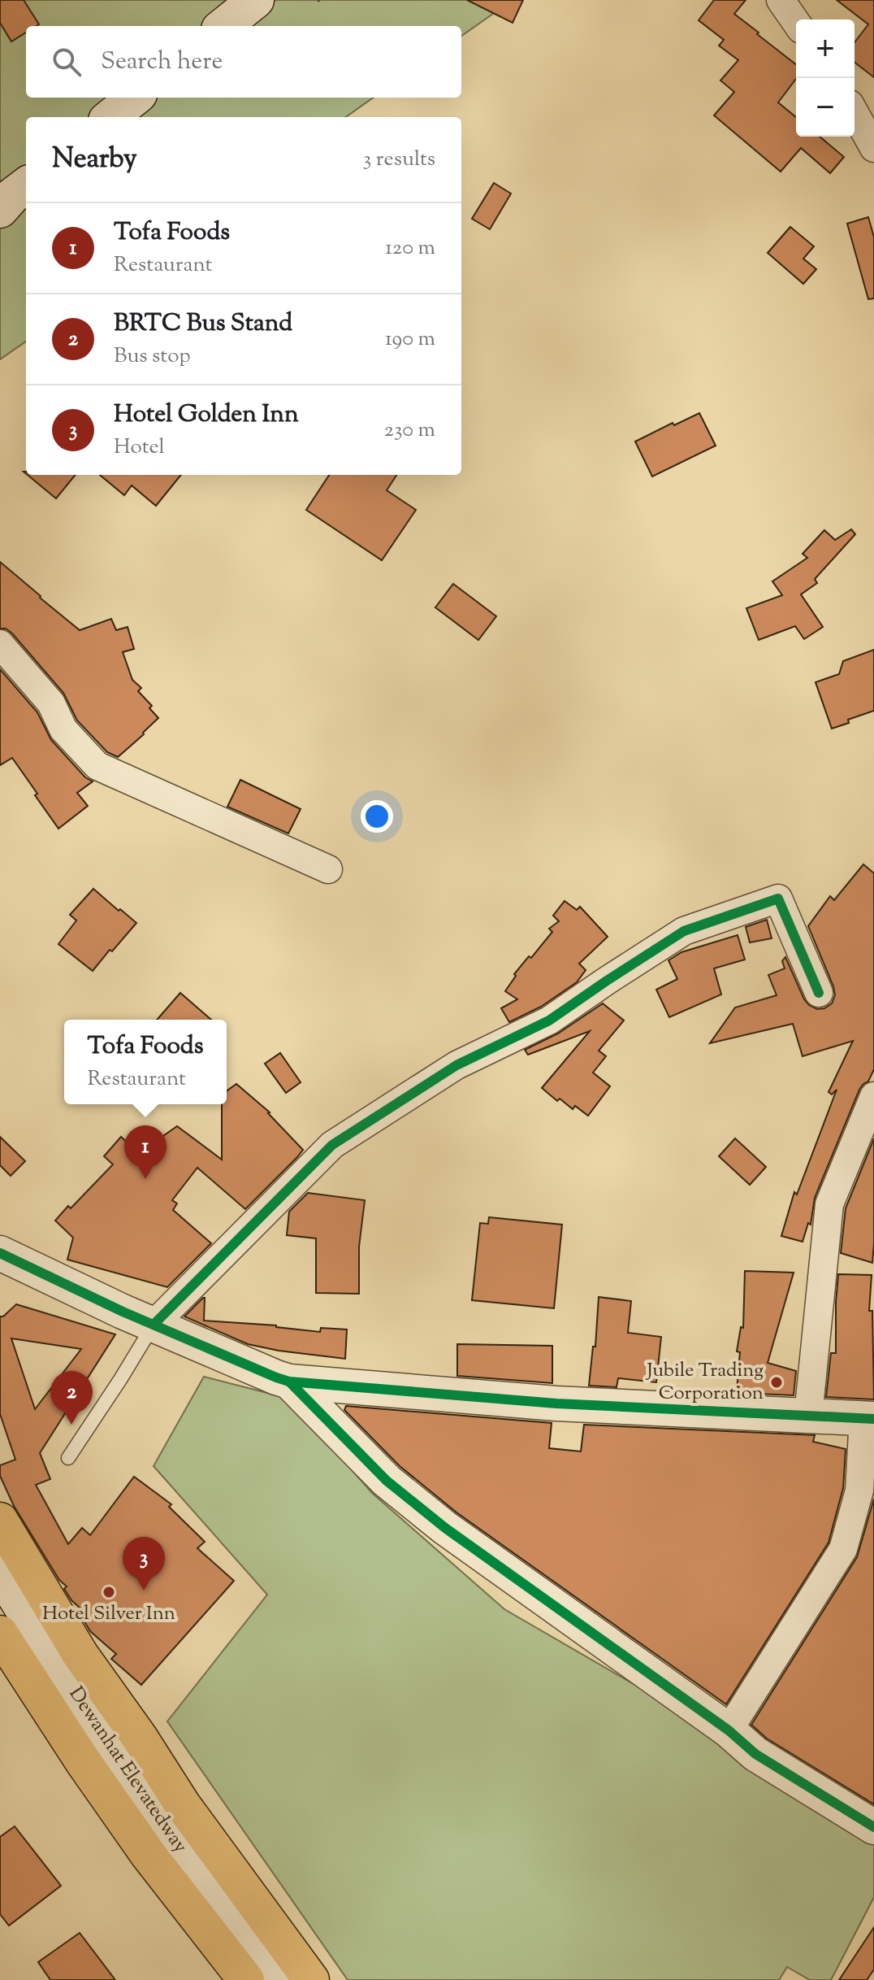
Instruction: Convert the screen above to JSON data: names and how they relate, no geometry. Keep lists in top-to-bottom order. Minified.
{"streets":{"main road":["Dewanhat Elevatedway"]},"places":["Jubile Trading Corporation","Hotel Silver Inn"],"page":{"map_buttons":["+","−"],"search":"Search here","heading":["Nearby","3 results"],"list":[{"mark":"1","name":"Tofa Foods","note":"Restaurant","value":"120 m"},{"mark":"2","name":"BRTC Bus Stand","note":"Bus stop","value":"190 m"},{"mark":"3","name":"Hotel Golden Inn","note":"Hotel","value":"230 m"}],"popup":["Tofa Foods","Restaurant"],"pins":["1","2","3"]}}
